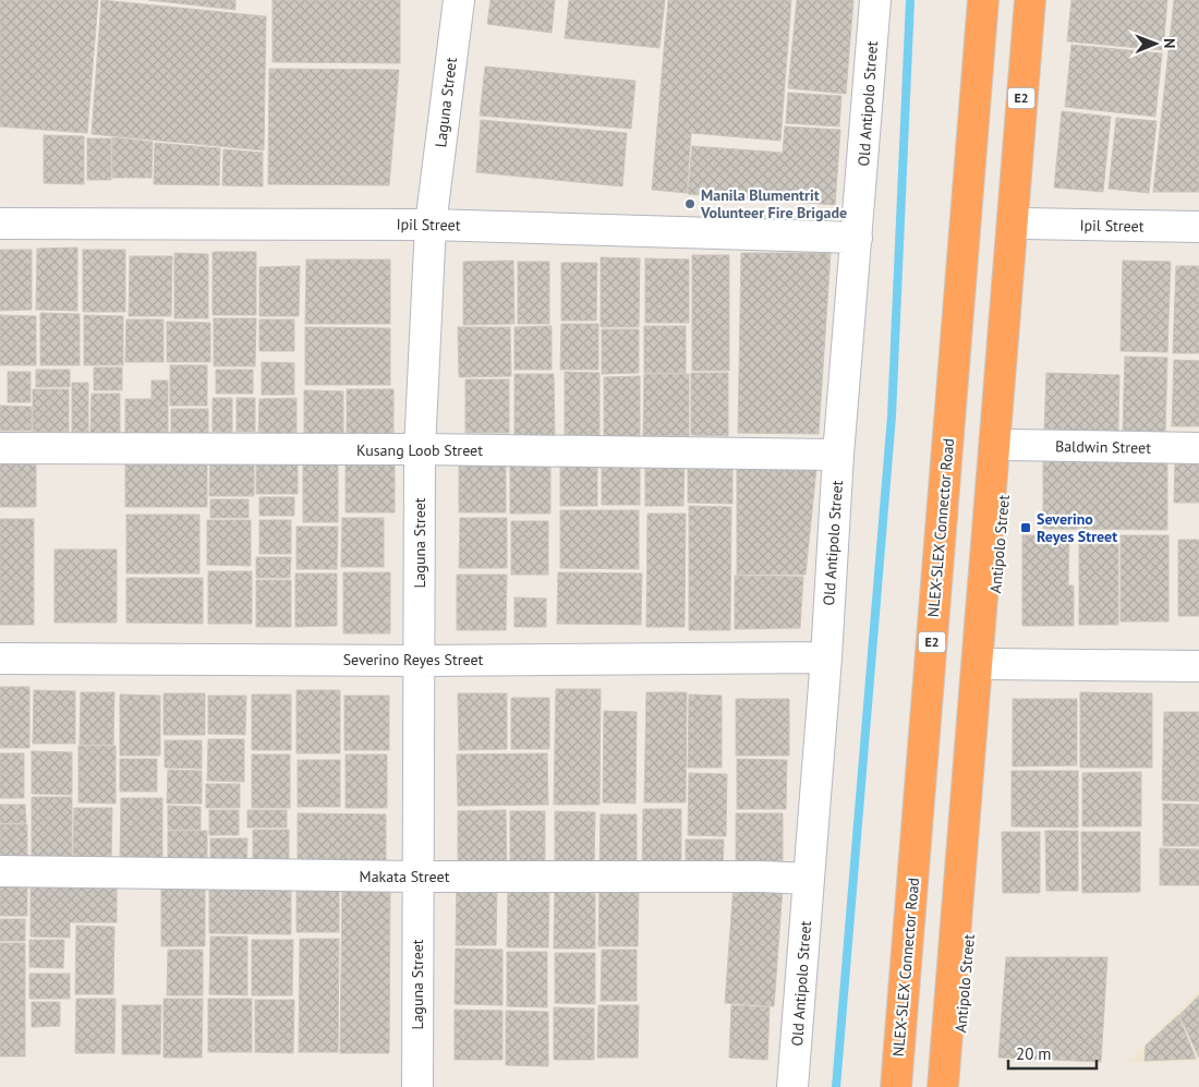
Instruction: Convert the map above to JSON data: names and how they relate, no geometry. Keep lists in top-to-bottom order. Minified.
{"streets":{"highway":["E2","NLEX-SLEX Connector Road"],"street":["Laguna Street","Old Antipolo Street","Ipil Street","Baldwin Street","Kusang Loob Street","Antipolo Street","Severino Reyes Street","Makata Street"]},"crossings":[["Laguna Street","Ipil Street"],["Laguna Street","Kusang Loob Street"],["Laguna Street","Severino Reyes Street"],["Laguna Street","Makata Street"],["Old Antipolo Street","Ipil Street"],["Old Antipolo Street","Kusang Loob Street"],["Old Antipolo Street","Severino Reyes Street"],["Old Antipolo Street","Makata Street"],["Ipil Street","Antipolo Street"],["Baldwin Street","Antipolo Street"]],"places":{"other":["Manila Blumentrit Volunteer Fire Brigade"],"transit":["Severino Reyes Street"]},"scale_bar":"20 m","north":"right"}
